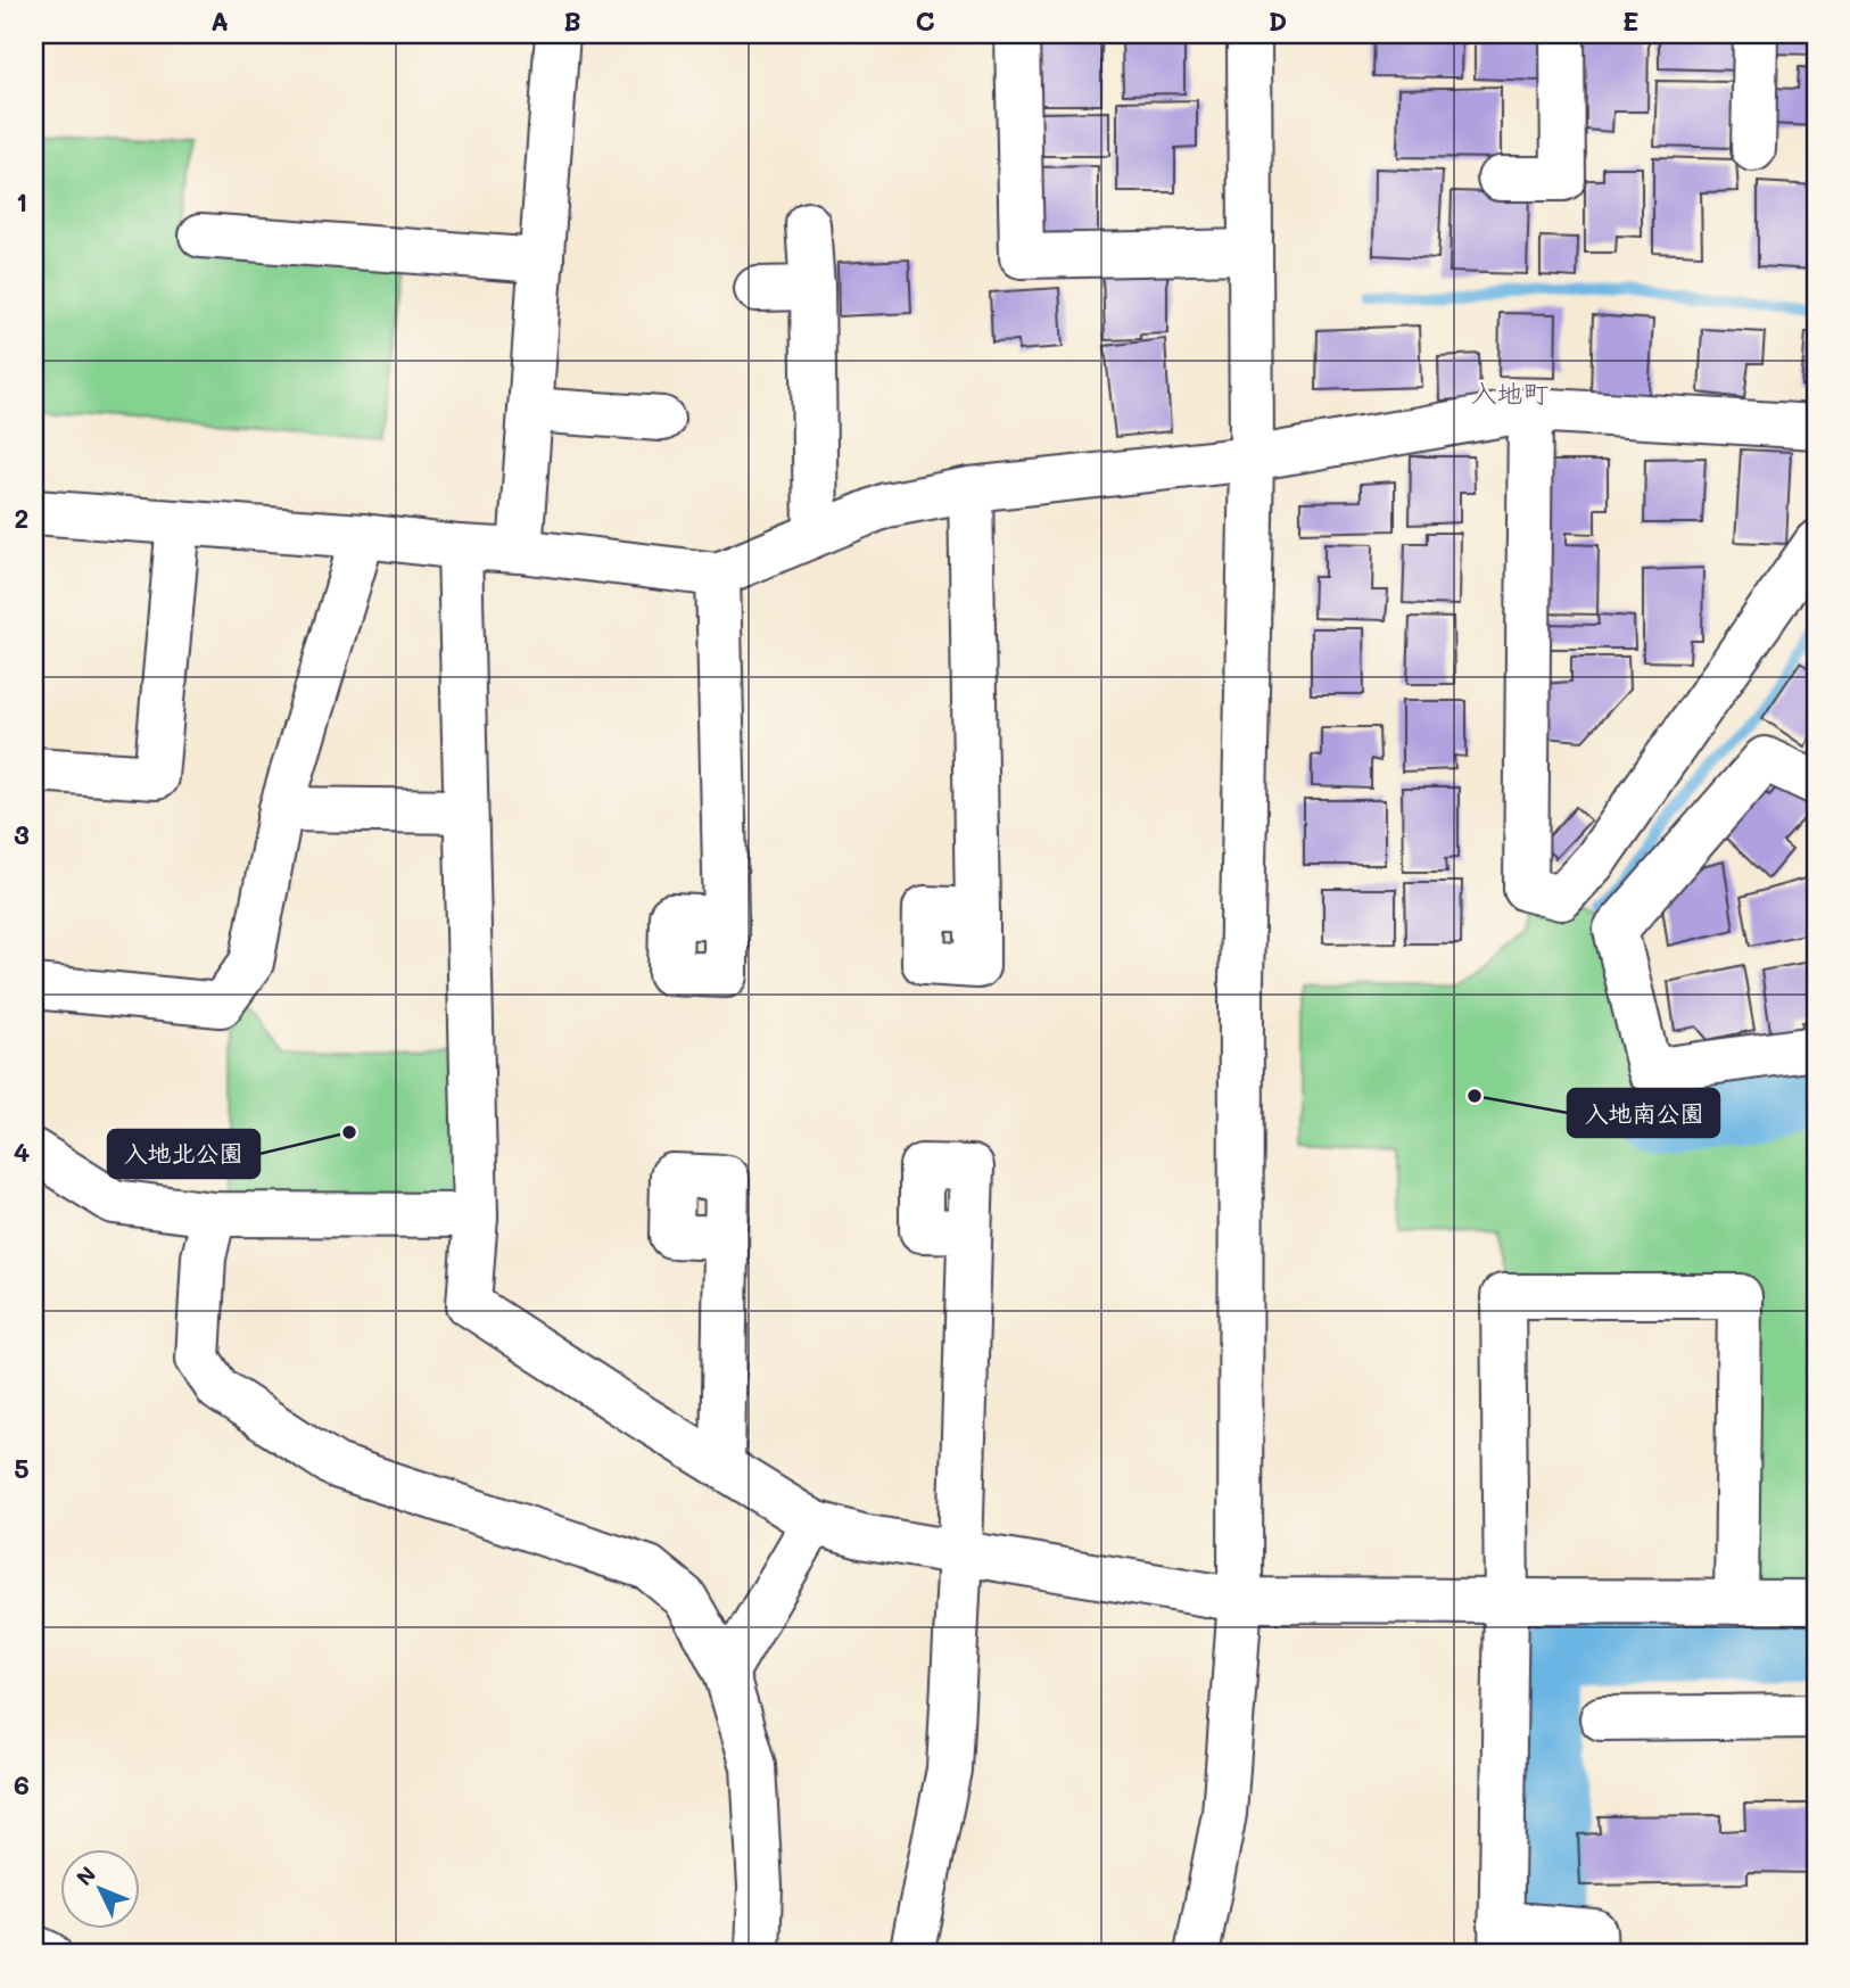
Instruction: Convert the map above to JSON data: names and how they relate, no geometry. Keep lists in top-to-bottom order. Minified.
{"districts":["入地町"],"places":["入地南公園","入地北公園"],"north":"top left","grid":{"columns":["A","B","C","D","E"],"rows":["1","2","3","4","5","6"]}}
